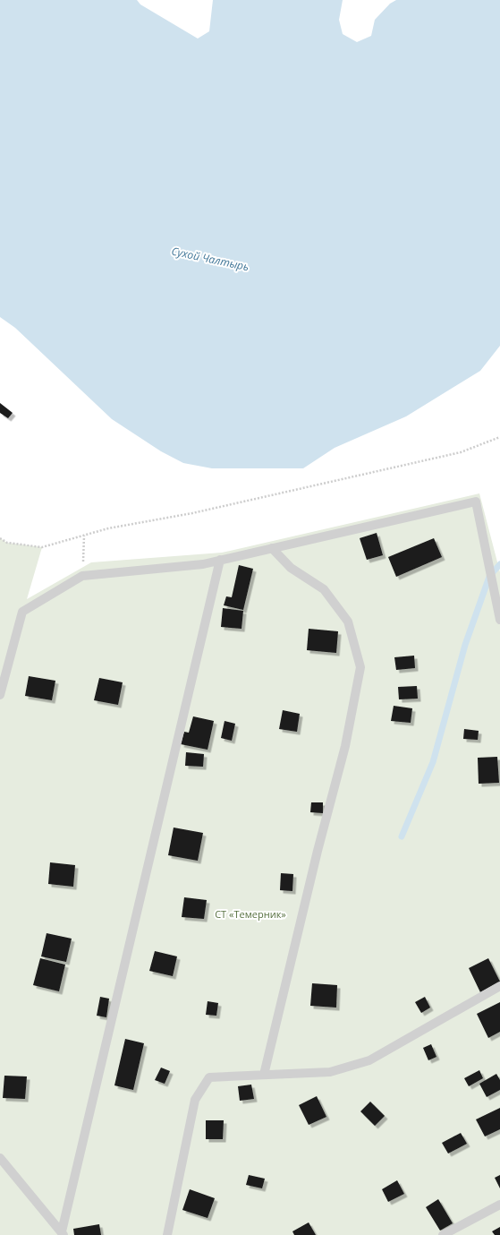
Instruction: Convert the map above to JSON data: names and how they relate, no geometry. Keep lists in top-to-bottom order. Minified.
{"water":["Сухой Чалтырь"],"parks":["СТ «Темерник»"]}
